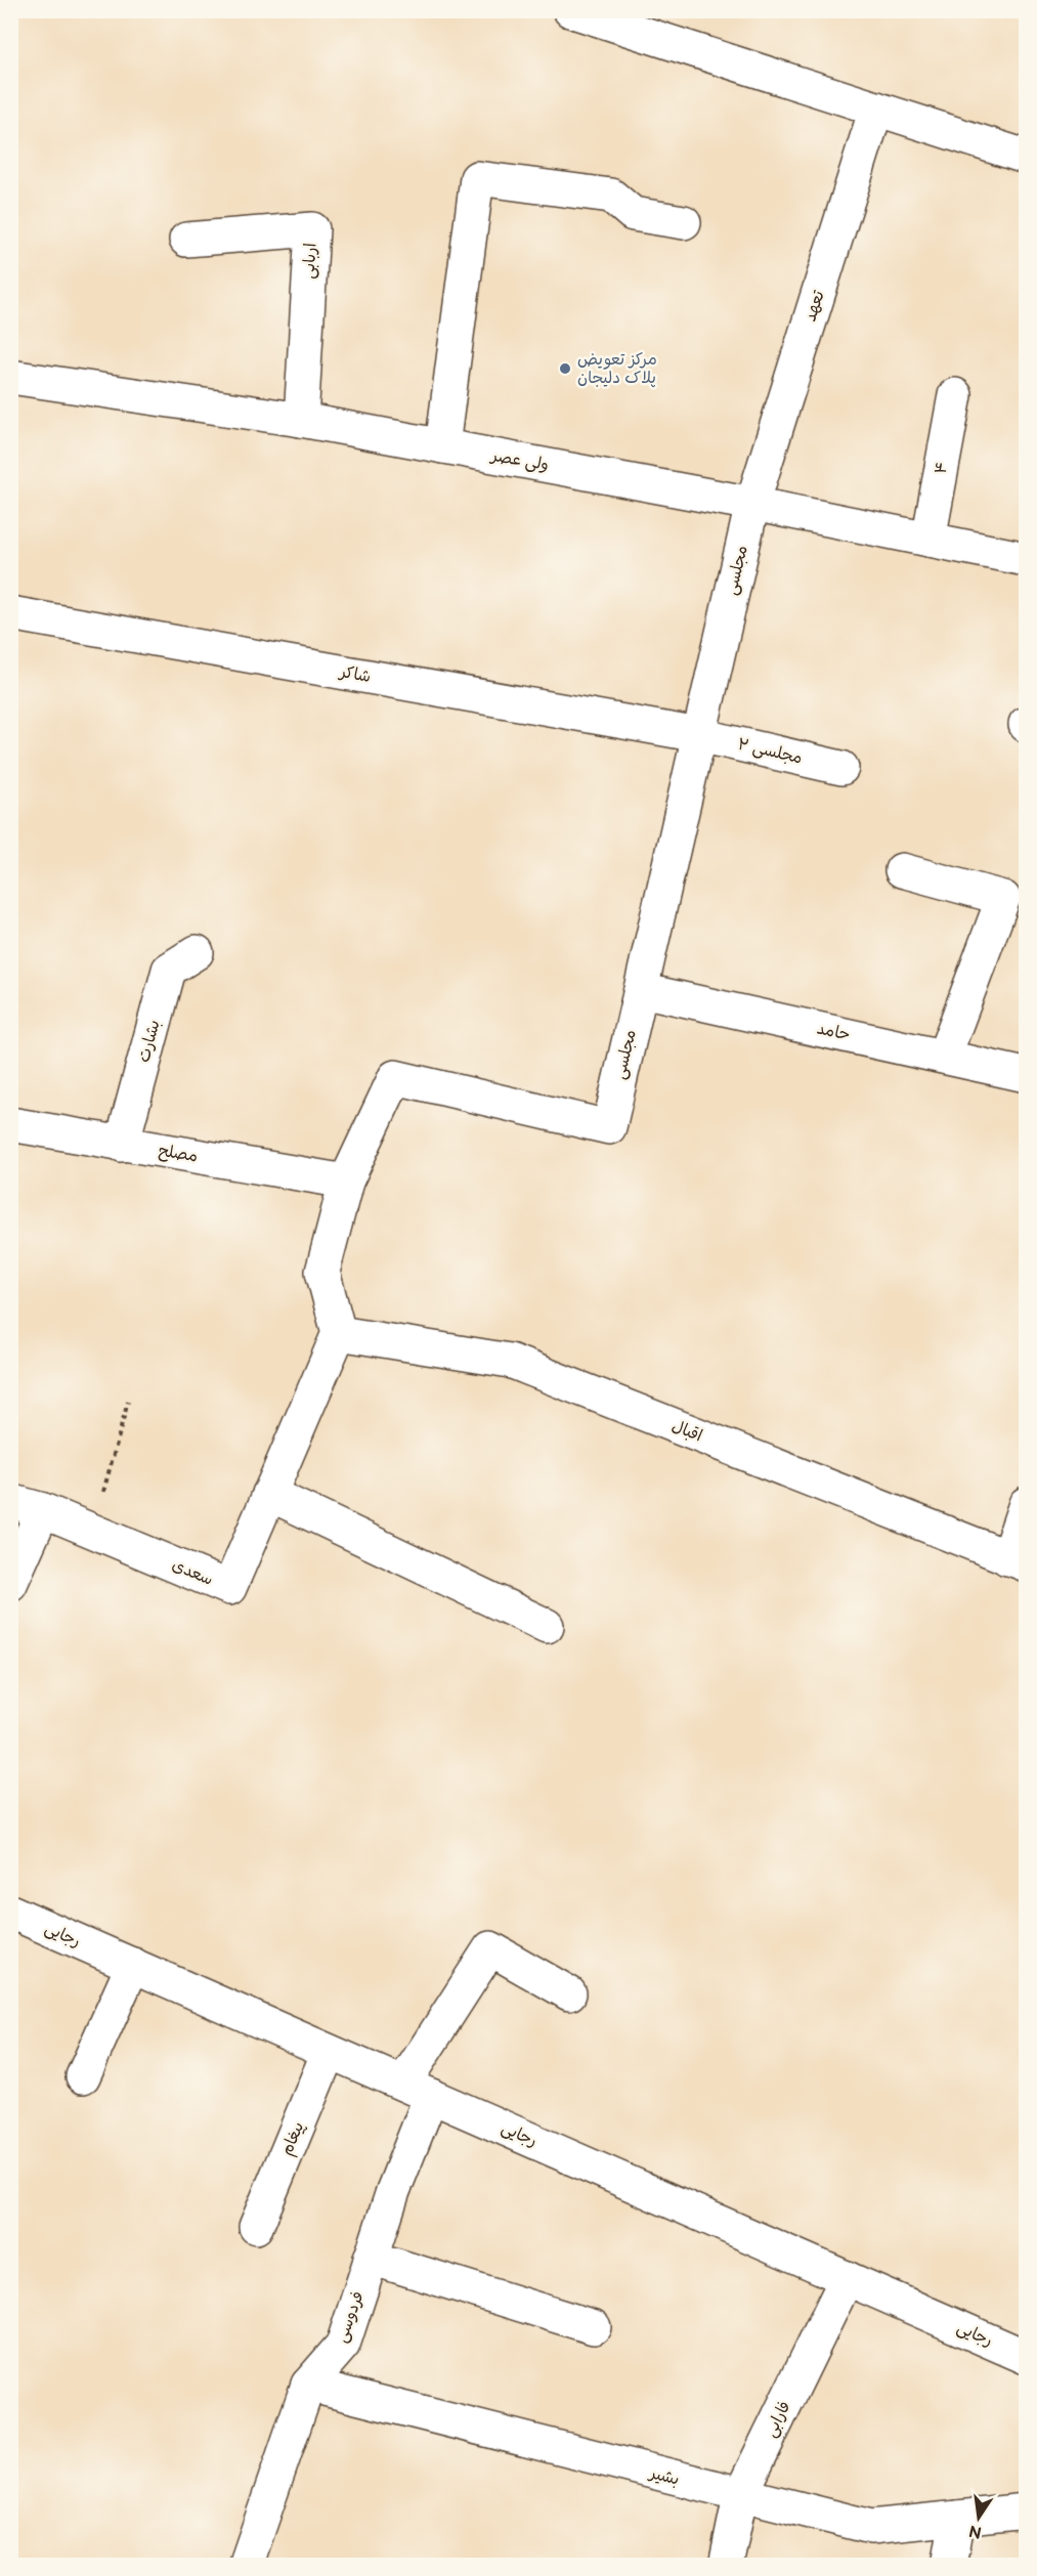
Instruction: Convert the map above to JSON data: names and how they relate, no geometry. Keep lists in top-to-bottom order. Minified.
{"streets":{"street":["اربابی","تعهد","ولی عصر","۴","مجلسی","شاکر","مجلسی ۲","حامد","بشارت","مصلح","اقبال","سعدی","رجایی","پیغام","فردوسی","فارابی","بشیر"]},"crossings":[["اربابی","ولی عصر"],["تعهد","ولی عصر"],["تعهد","مجلسی"],["ولی عصر","۴"],["ولی عصر","مجلسی"],["مجلسی","شاکر"],["مجلسی","مجلسی ۲"],["مجلسی","حامد"],["مجلسی","مصلح"],["مجلسی","اقبال"],["مجلسی","سعدی"],["شاکر","مجلسی ۲"],["بشارت","مصلح"],["اقبال","سعدی"],["رجایی","پیغام"],["رجایی","فردوسی"],["رجایی","فارابی"],["فردوسی","بشیر"],["فارابی","بشیر"]],"places":["مرکز تعویض پلاک دلیجان"],"north":"bottom"}
